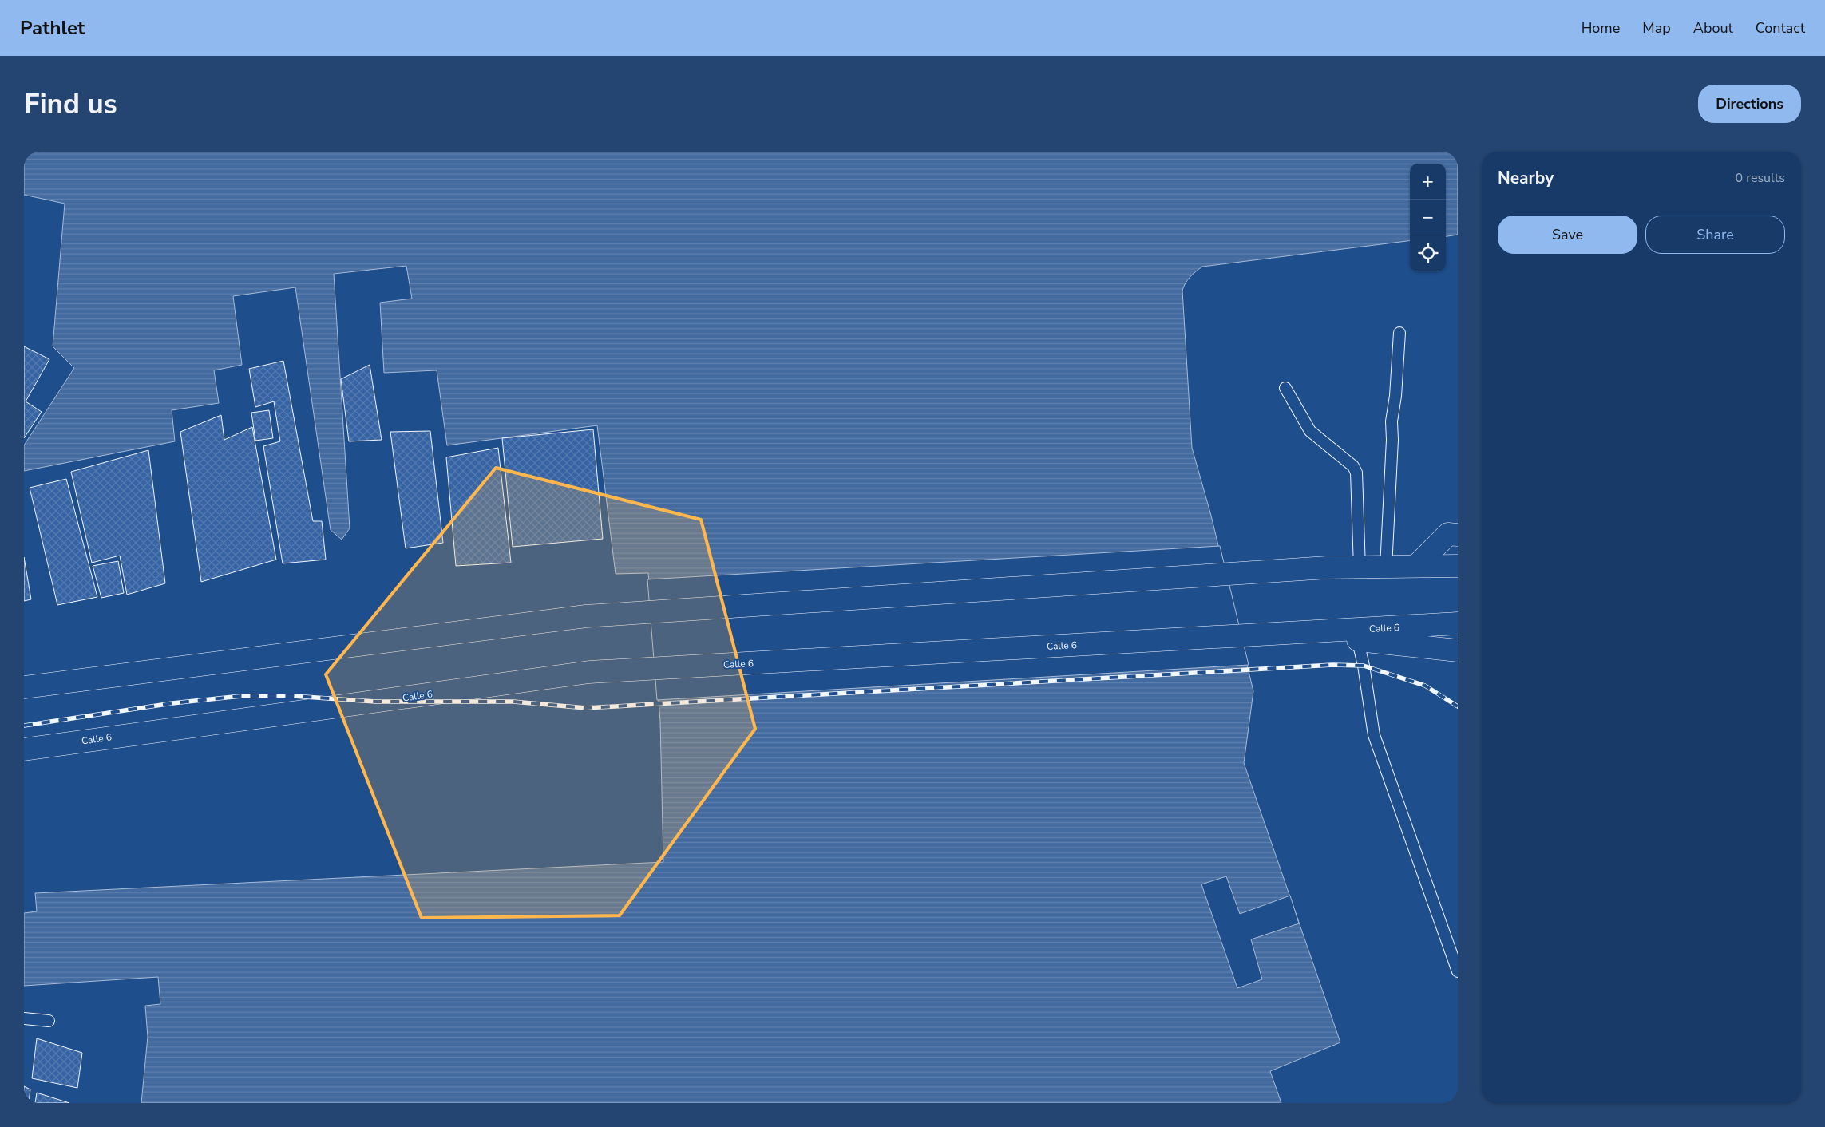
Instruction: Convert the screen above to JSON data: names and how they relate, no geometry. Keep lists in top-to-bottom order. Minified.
{"streets":{"highway":["Calle 6"]},"page":{"header":"Pathlet","nav":["Home","Map","About","Contact"],"buttons":["Directions",["Save","Share"]],"title":"Find us","heading":["Nearby","0 results"],"map_buttons":["+","−"]}}
